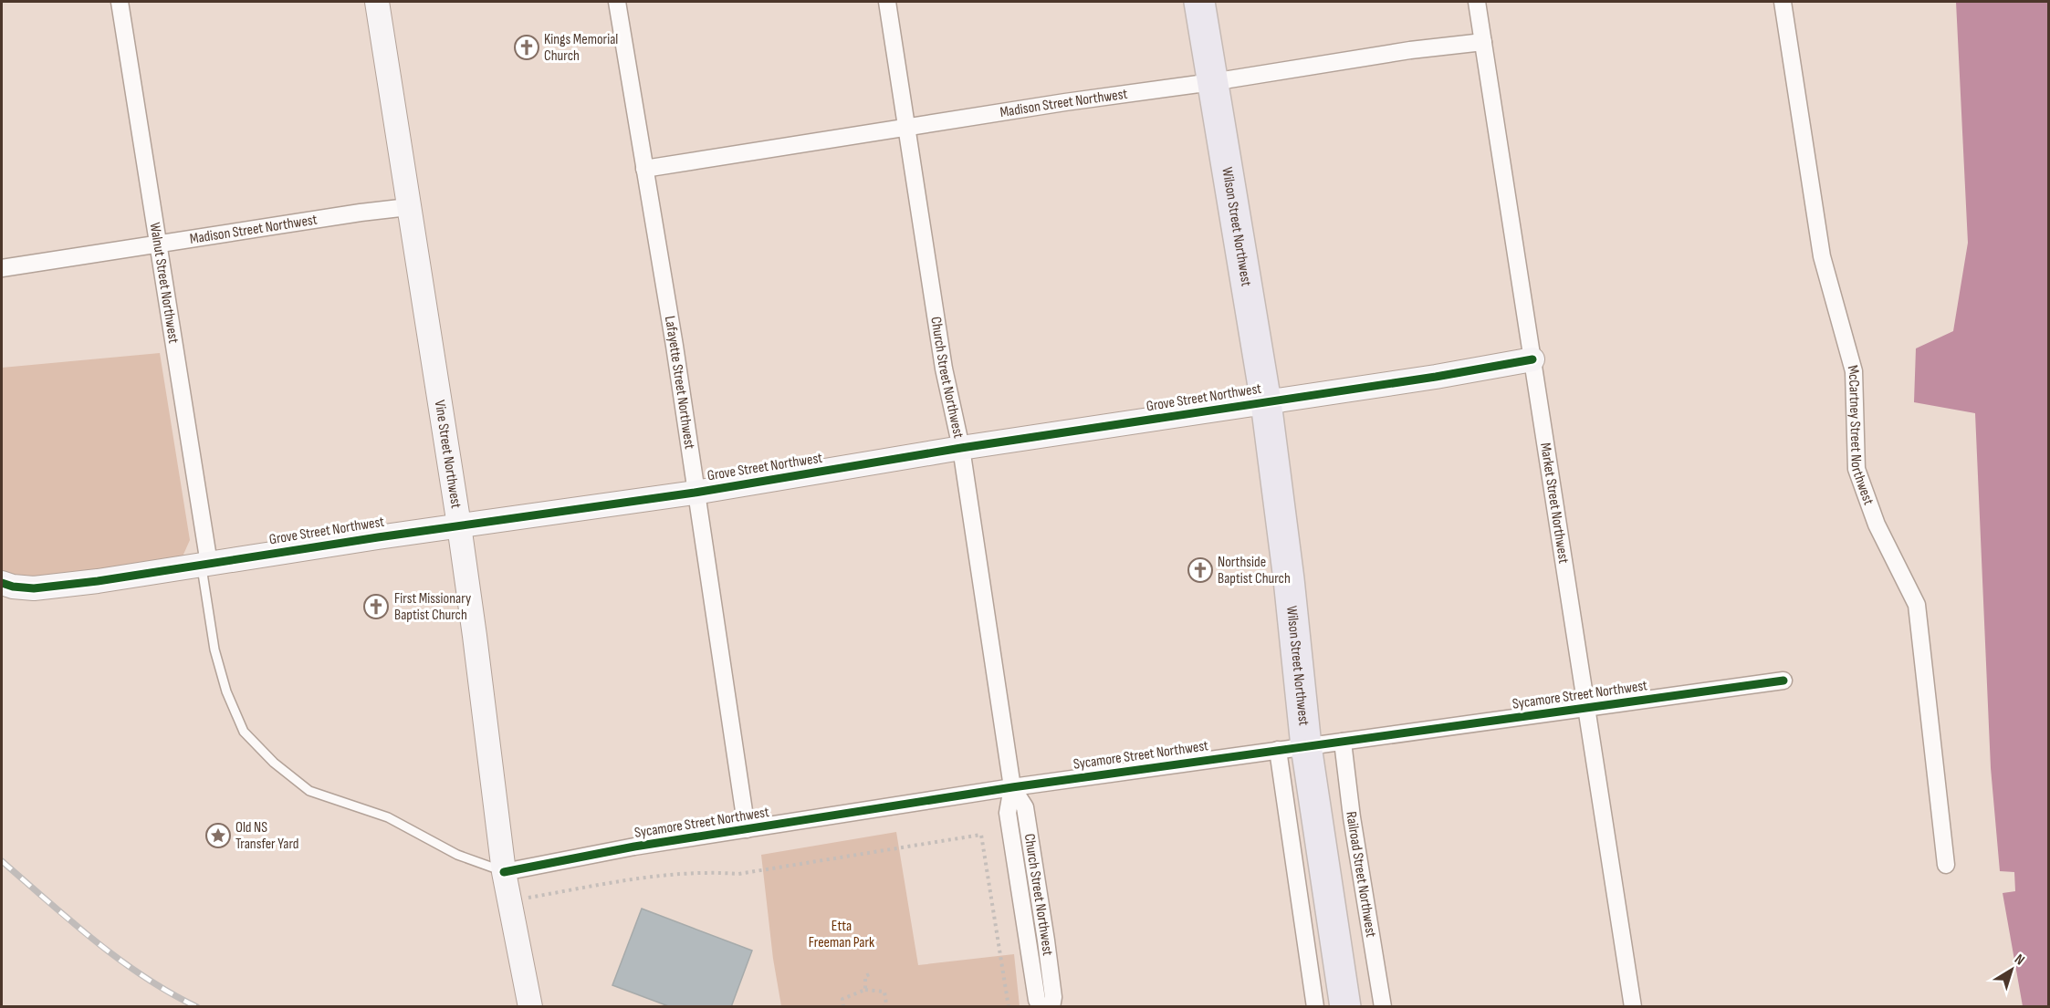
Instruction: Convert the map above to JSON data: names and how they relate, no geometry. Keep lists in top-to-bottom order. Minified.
{"streets":{"highway":["Wilson Street Northwest"],"street":["Madison Street Northwest","Walnut Street Northwest","Church Street Northwest","Lafayette Street Northwest","Grove Street Northwest","McCartney Street Northwest","Vine Street Northwest","Market Street Northwest","Sycamore Street Northwest","Railroad Street Northwest"]},"crossings":[["Madison Street Northwest","Wilson Street Northwest"],["Madison Street Northwest","Walnut Street Northwest"],["Madison Street Northwest","Church Street Northwest"],["Madison Street Northwest","Lafayette Street Northwest"],["Madison Street Northwest","Vine Street Northwest"],["Madison Street Northwest","Market Street Northwest"],["Wilson Street Northwest","Grove Street Northwest"],["Wilson Street Northwest","Sycamore Street Northwest"],["Walnut Street Northwest","Grove Street Northwest"],["Church Street Northwest","Grove Street Northwest"],["Church Street Northwest","Sycamore Street Northwest"],["Lafayette Street Northwest","Grove Street Northwest"],["Lafayette Street Northwest","Sycamore Street Northwest"],["Grove Street Northwest","Vine Street Northwest"],["Grove Street Northwest","Market Street Northwest"],["Vine Street Northwest","Sycamore Street Northwest"],["Market Street Northwest","Sycamore Street Northwest"],["Sycamore Street Northwest","Railroad Street Northwest"]],"parks":["Etta Freeman Park"],"places":{"church":["Kings Memorial Church","Northside Baptist Church","First Missionary Baptist Church"],"place":["Old NS Transfer Yard"]},"north":"top right"}
